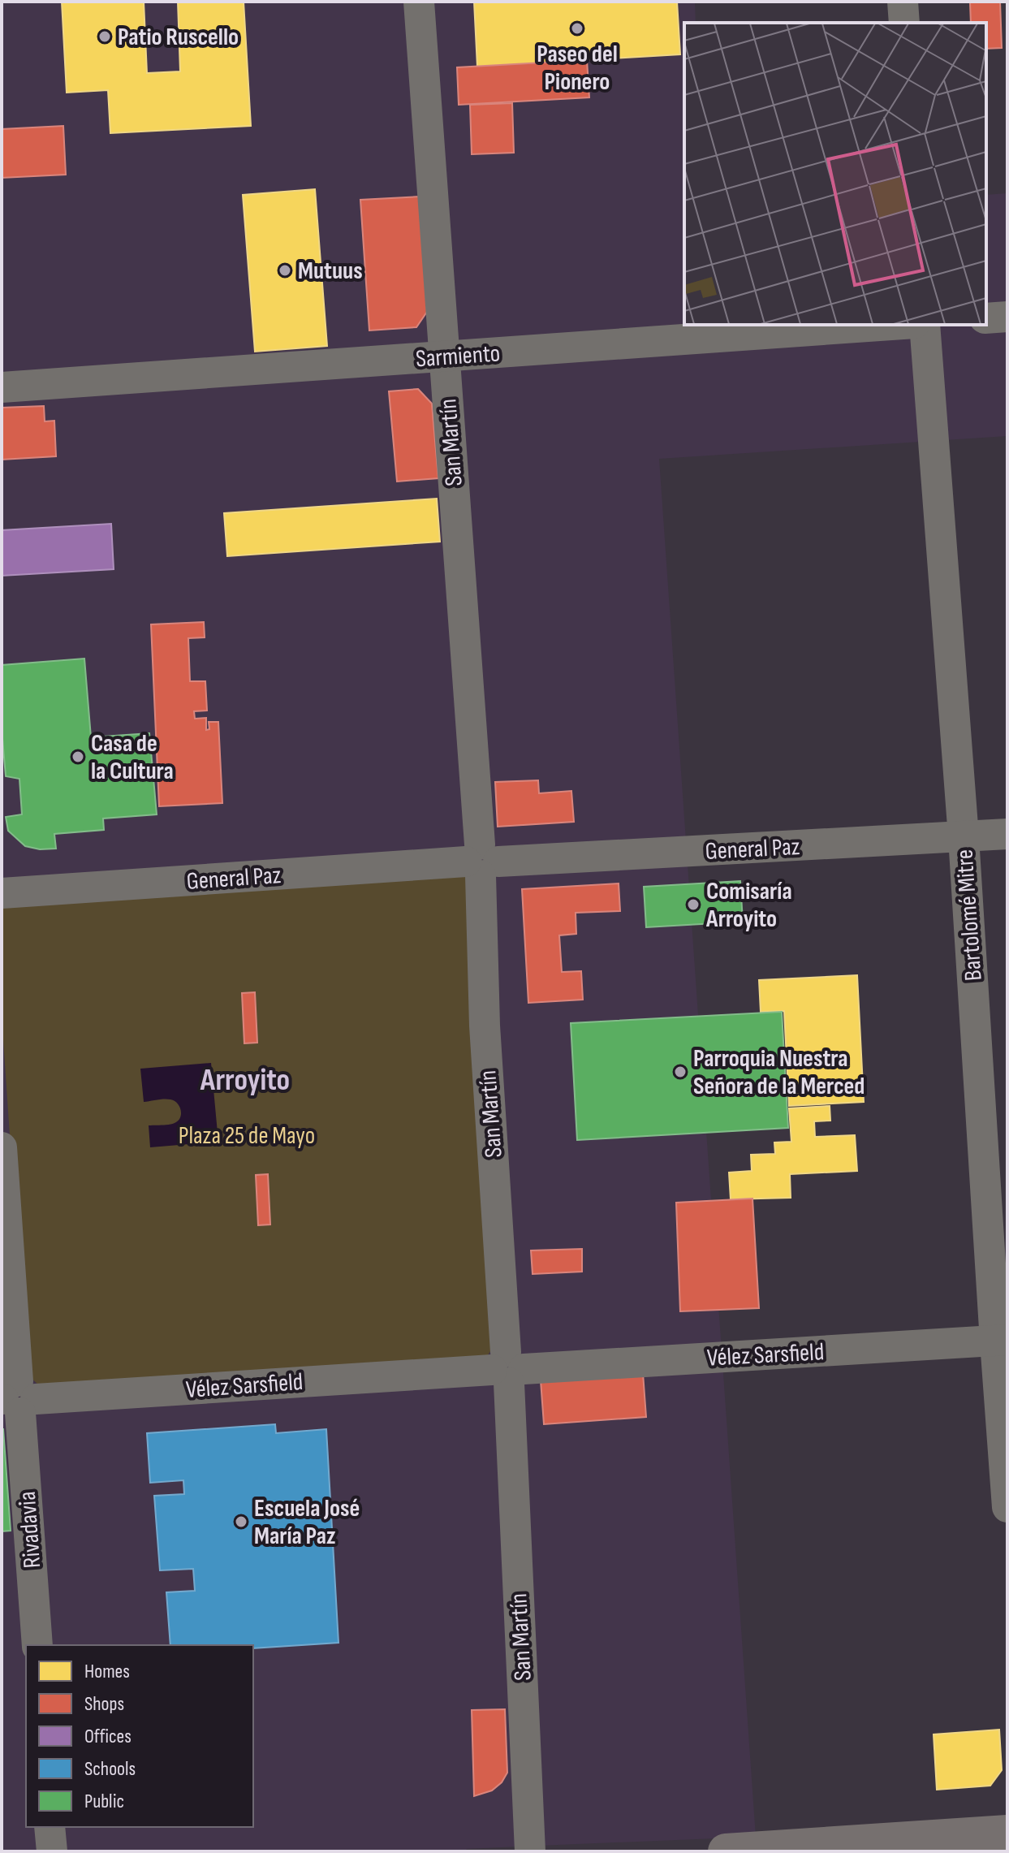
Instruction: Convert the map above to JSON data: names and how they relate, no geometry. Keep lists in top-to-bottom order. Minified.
{"streets":{"street":["Sarmiento","San Martín","General Paz","Bartolomé Mitre","Vélez Sarsfield","Rivadavia"]},"crossings":[["Sarmiento","San Martín"],["San Martín","General Paz"],["San Martín","Vélez Sarsfield"],["General Paz","Bartolomé Mitre"],["Bartolomé Mitre","Vélez Sarsfield"],["Vélez Sarsfield","Rivadavia"]],"districts":["Arroyito"],"parks":["Plaza 25 de Mayo"],"places":["Paseo del Pionero","Patio Ruscello","Mutuus","Casa de la Cultura","Comisaría Arroyito","Parroquia Nuestra Señora de la Merced","Escuela José María Paz"],"legend":["Homes","Shops","Offices","Schools","Public"]}
